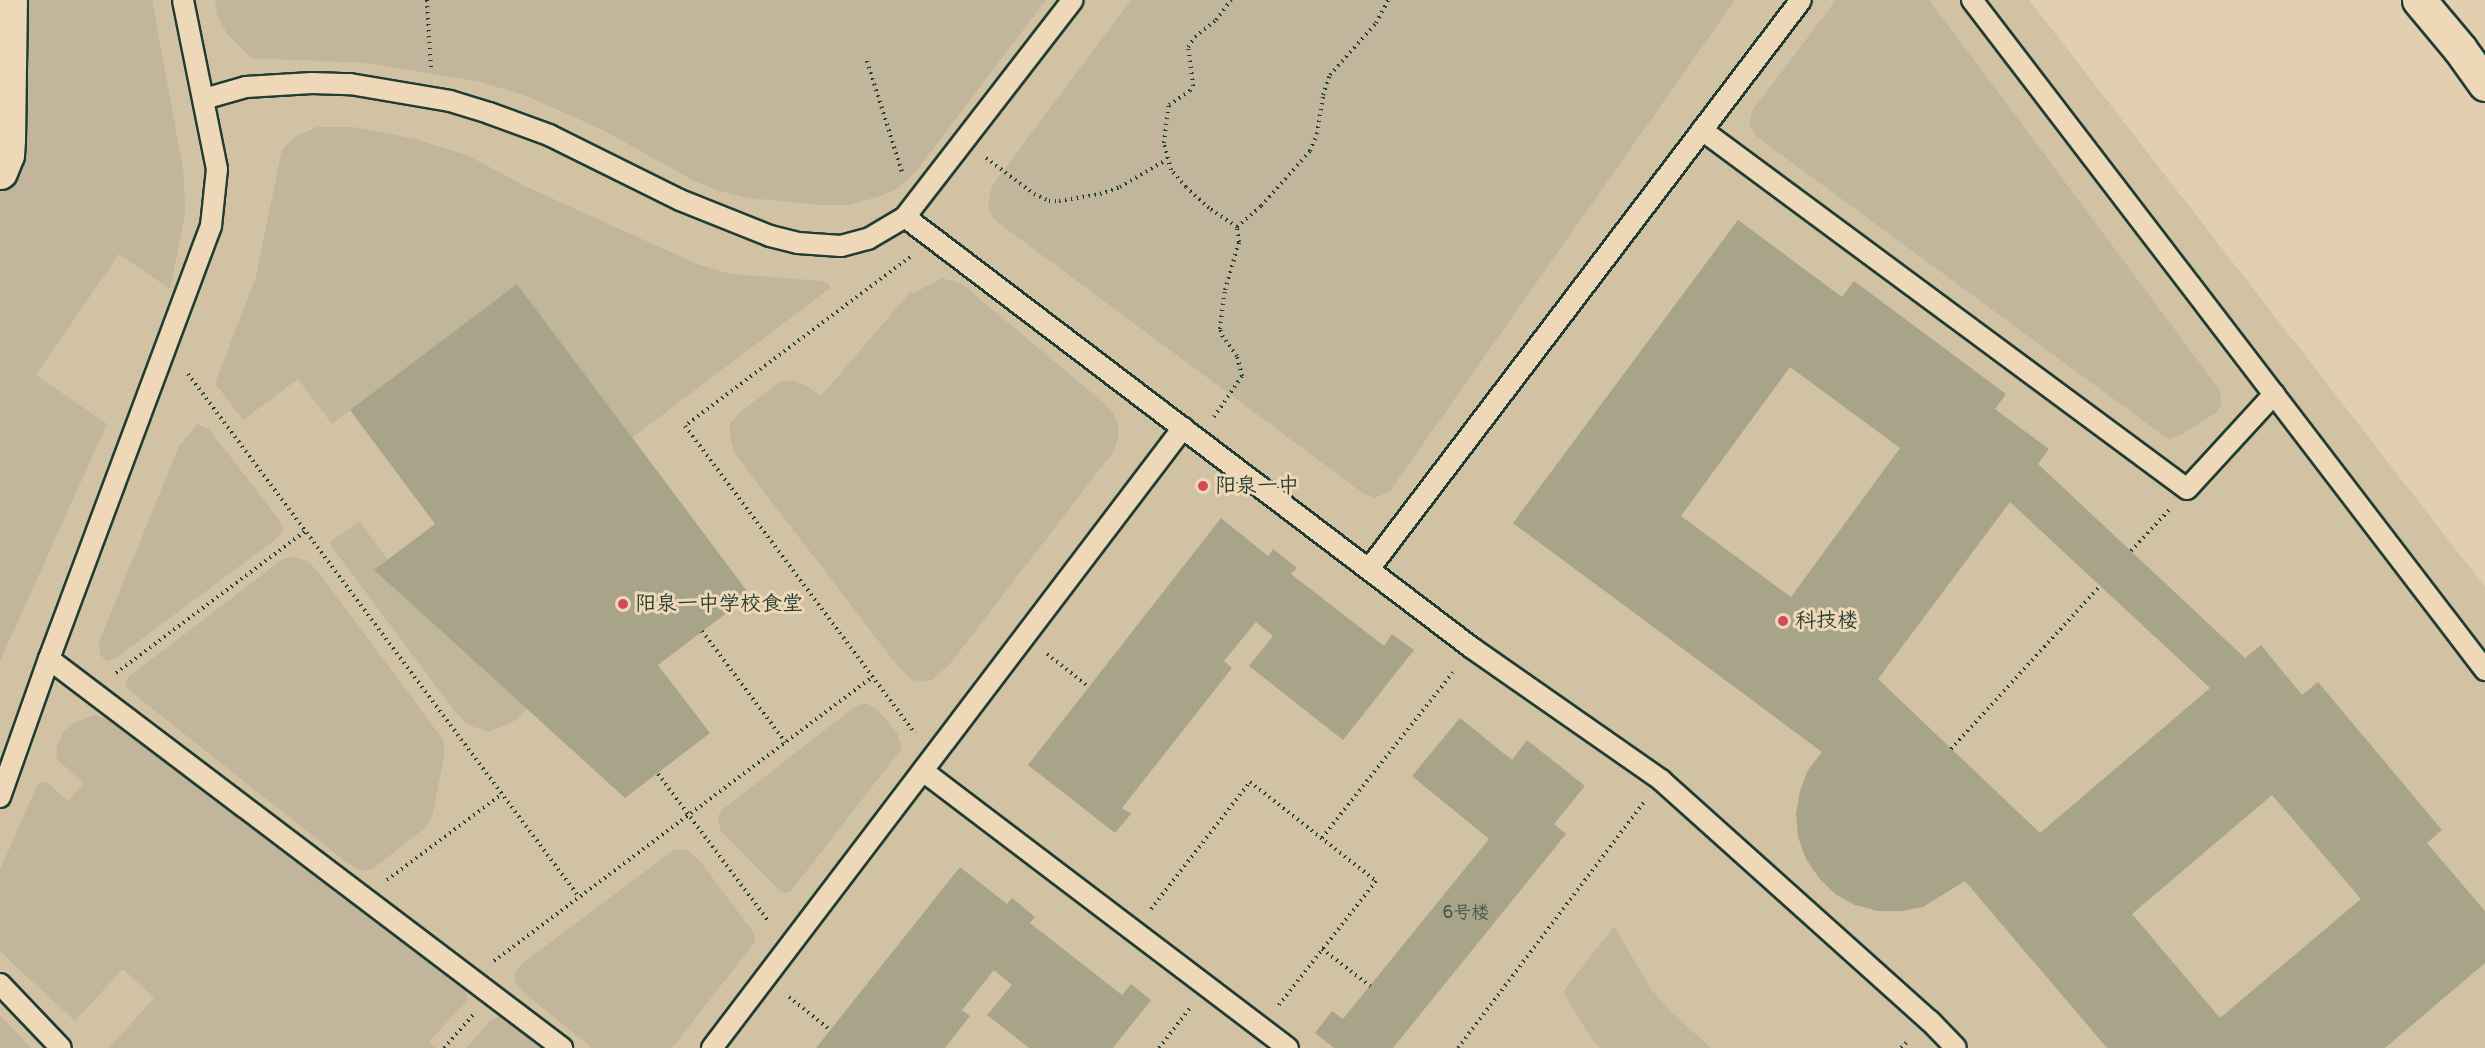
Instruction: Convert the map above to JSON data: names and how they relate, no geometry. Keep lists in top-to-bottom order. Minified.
{"places":["阳泉一中","阳泉一中学校食堂","科技楼"],"house_numbers":["6号楼"]}
